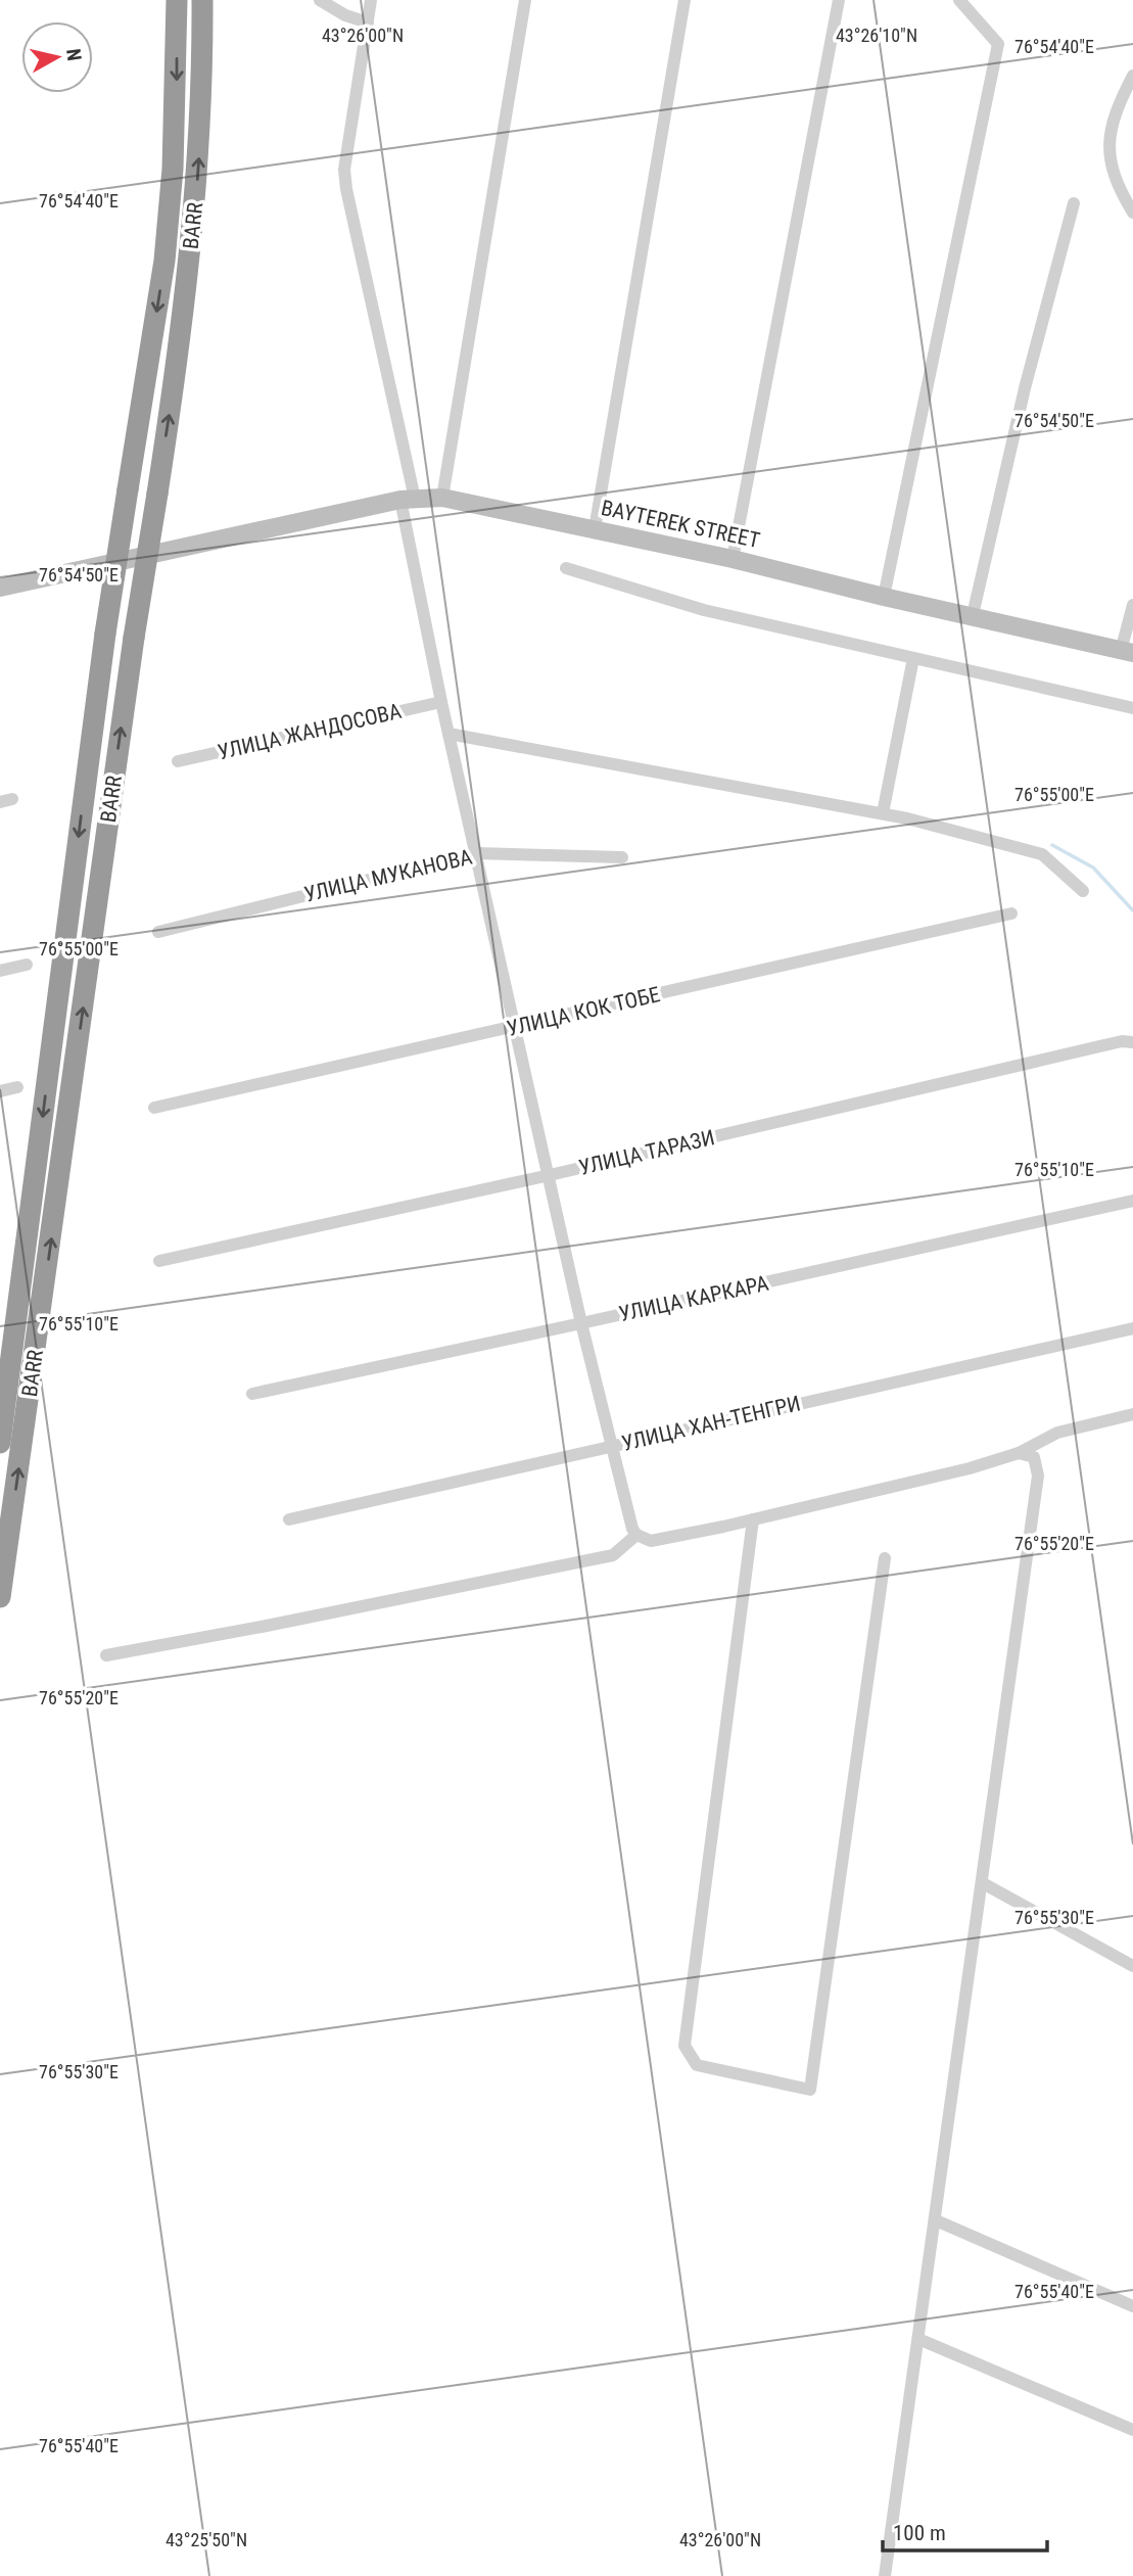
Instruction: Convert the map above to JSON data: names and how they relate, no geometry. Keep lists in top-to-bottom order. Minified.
{"streets":{"highway":["BARR"],"street":["BAYTEREK STREET","УЛИЦА ЖАНДОСОВА","УЛИЦА МУКАНОВА","УЛИЦА КОК ТОБЕ","УЛИЦА ТАРАЗИ","УЛИЦА КАРКАРА","УЛИЦА ХАН-ТЕНГРИ"]},"scale_bar":"100 m","north":"right","coordinates":["43°26'00\"N","43°26'10\"N","76°54'40\"E","76°54'50\"E","76°55'00\"E","76°55'10\"E","76°55'20\"E","76°55'30\"E","76°55'40\"E","43°25'50\"N"]}
